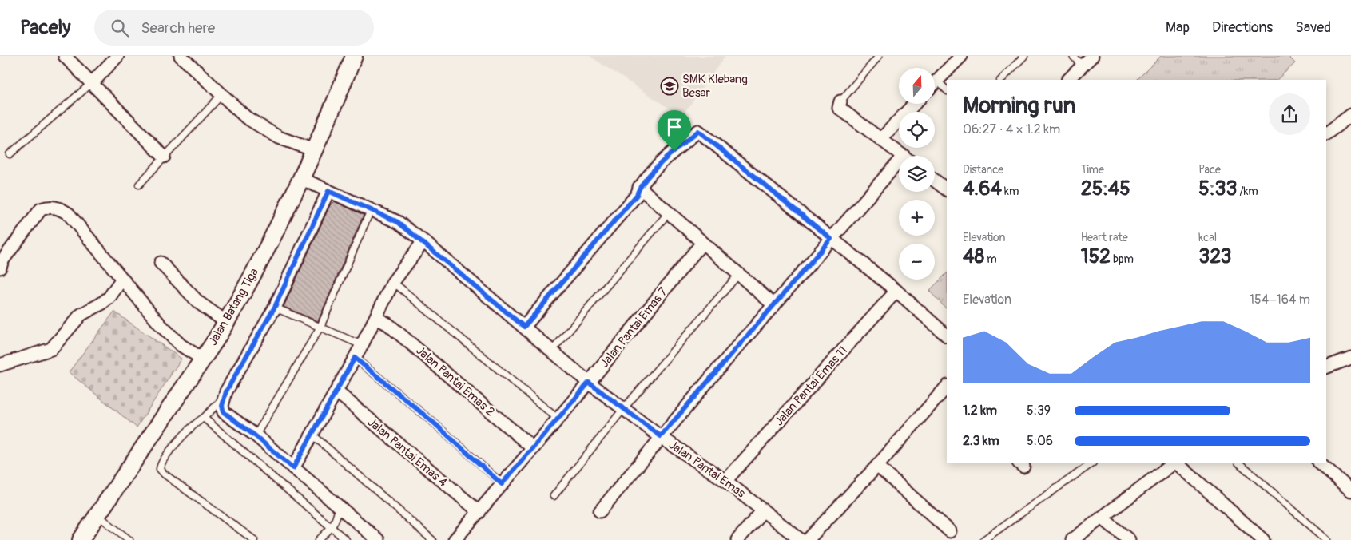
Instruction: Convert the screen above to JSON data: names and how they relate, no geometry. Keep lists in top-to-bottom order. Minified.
{"streets":{"main road":["Jalan Batang Tiga"],"street":["Jalan Pantai Emas 7","Jalan Pantai Emas 2","Jalan Pantai Emas 11","Jalan Pantai Emas 4","Jalan Pantai Emas"]},"crossings":[["Jalan Batang Tiga","Jalan Pantai Emas"],["Jalan Pantai Emas 7","Jalan Pantai Emas 2"],["Jalan Pantai Emas 7","Jalan Pantai Emas 4"],["Jalan Pantai Emas 7","Jalan Pantai Emas"],["Jalan Pantai Emas 11","Jalan Pantai Emas"]],"places":{"school or university":["SMK Klebang Besar"]},"north":"top","page":{"header":"Pacely","search":"Search here","nav":["Map","Directions","Saved"],"map_buttons":["+","−"],"heading":["Morning run","06:27 · 4 × 1.2 km"],"stats":[["Distance","4.64 km"],["Time","25:45"],["Pace","5:33 /km"],["Elevation","48 m"],["Heart rate","152 bpm"],["kcal","323"]],"chart":["Elevation","154–164 m"],"list":[{"name":"1.2 km","note":"5:39"},{"name":"2.3 km","note":"5:06"}]}}
